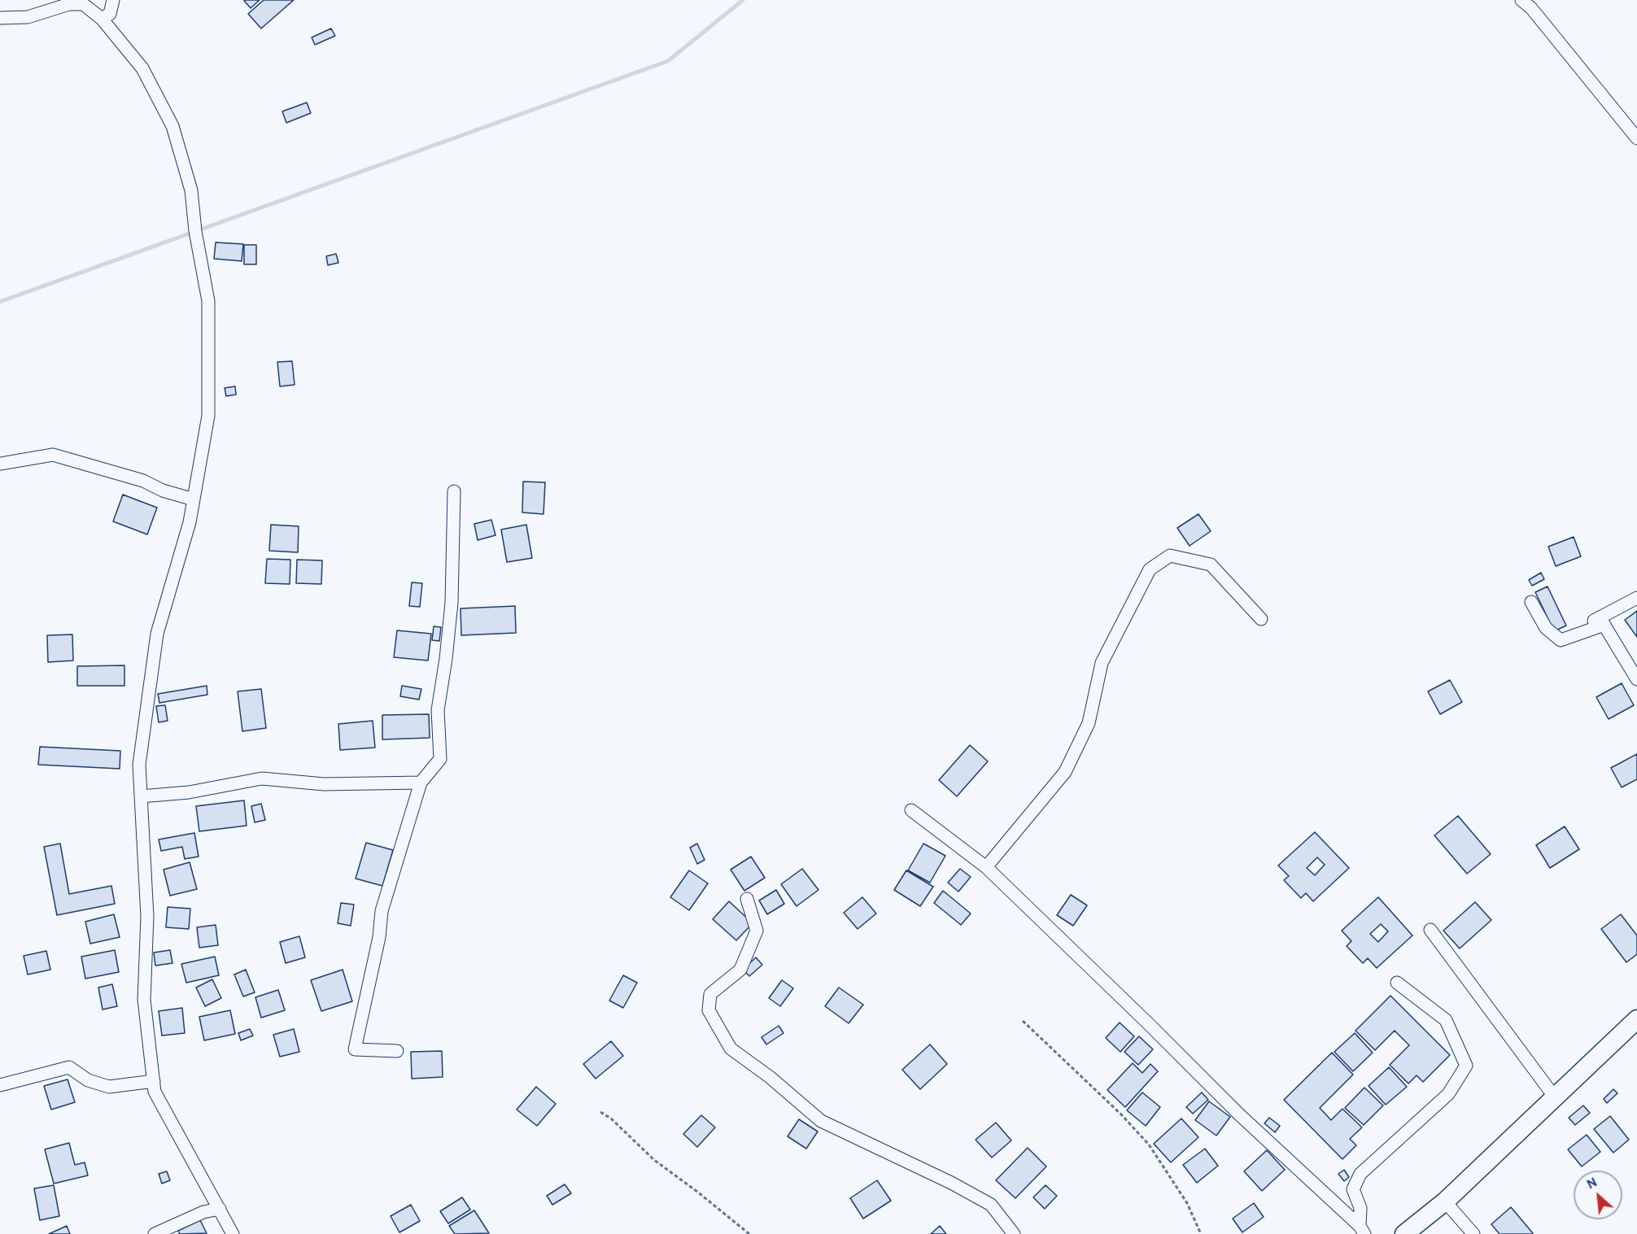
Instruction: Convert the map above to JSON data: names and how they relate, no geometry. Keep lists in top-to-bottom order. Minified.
{"north":"top left"}
